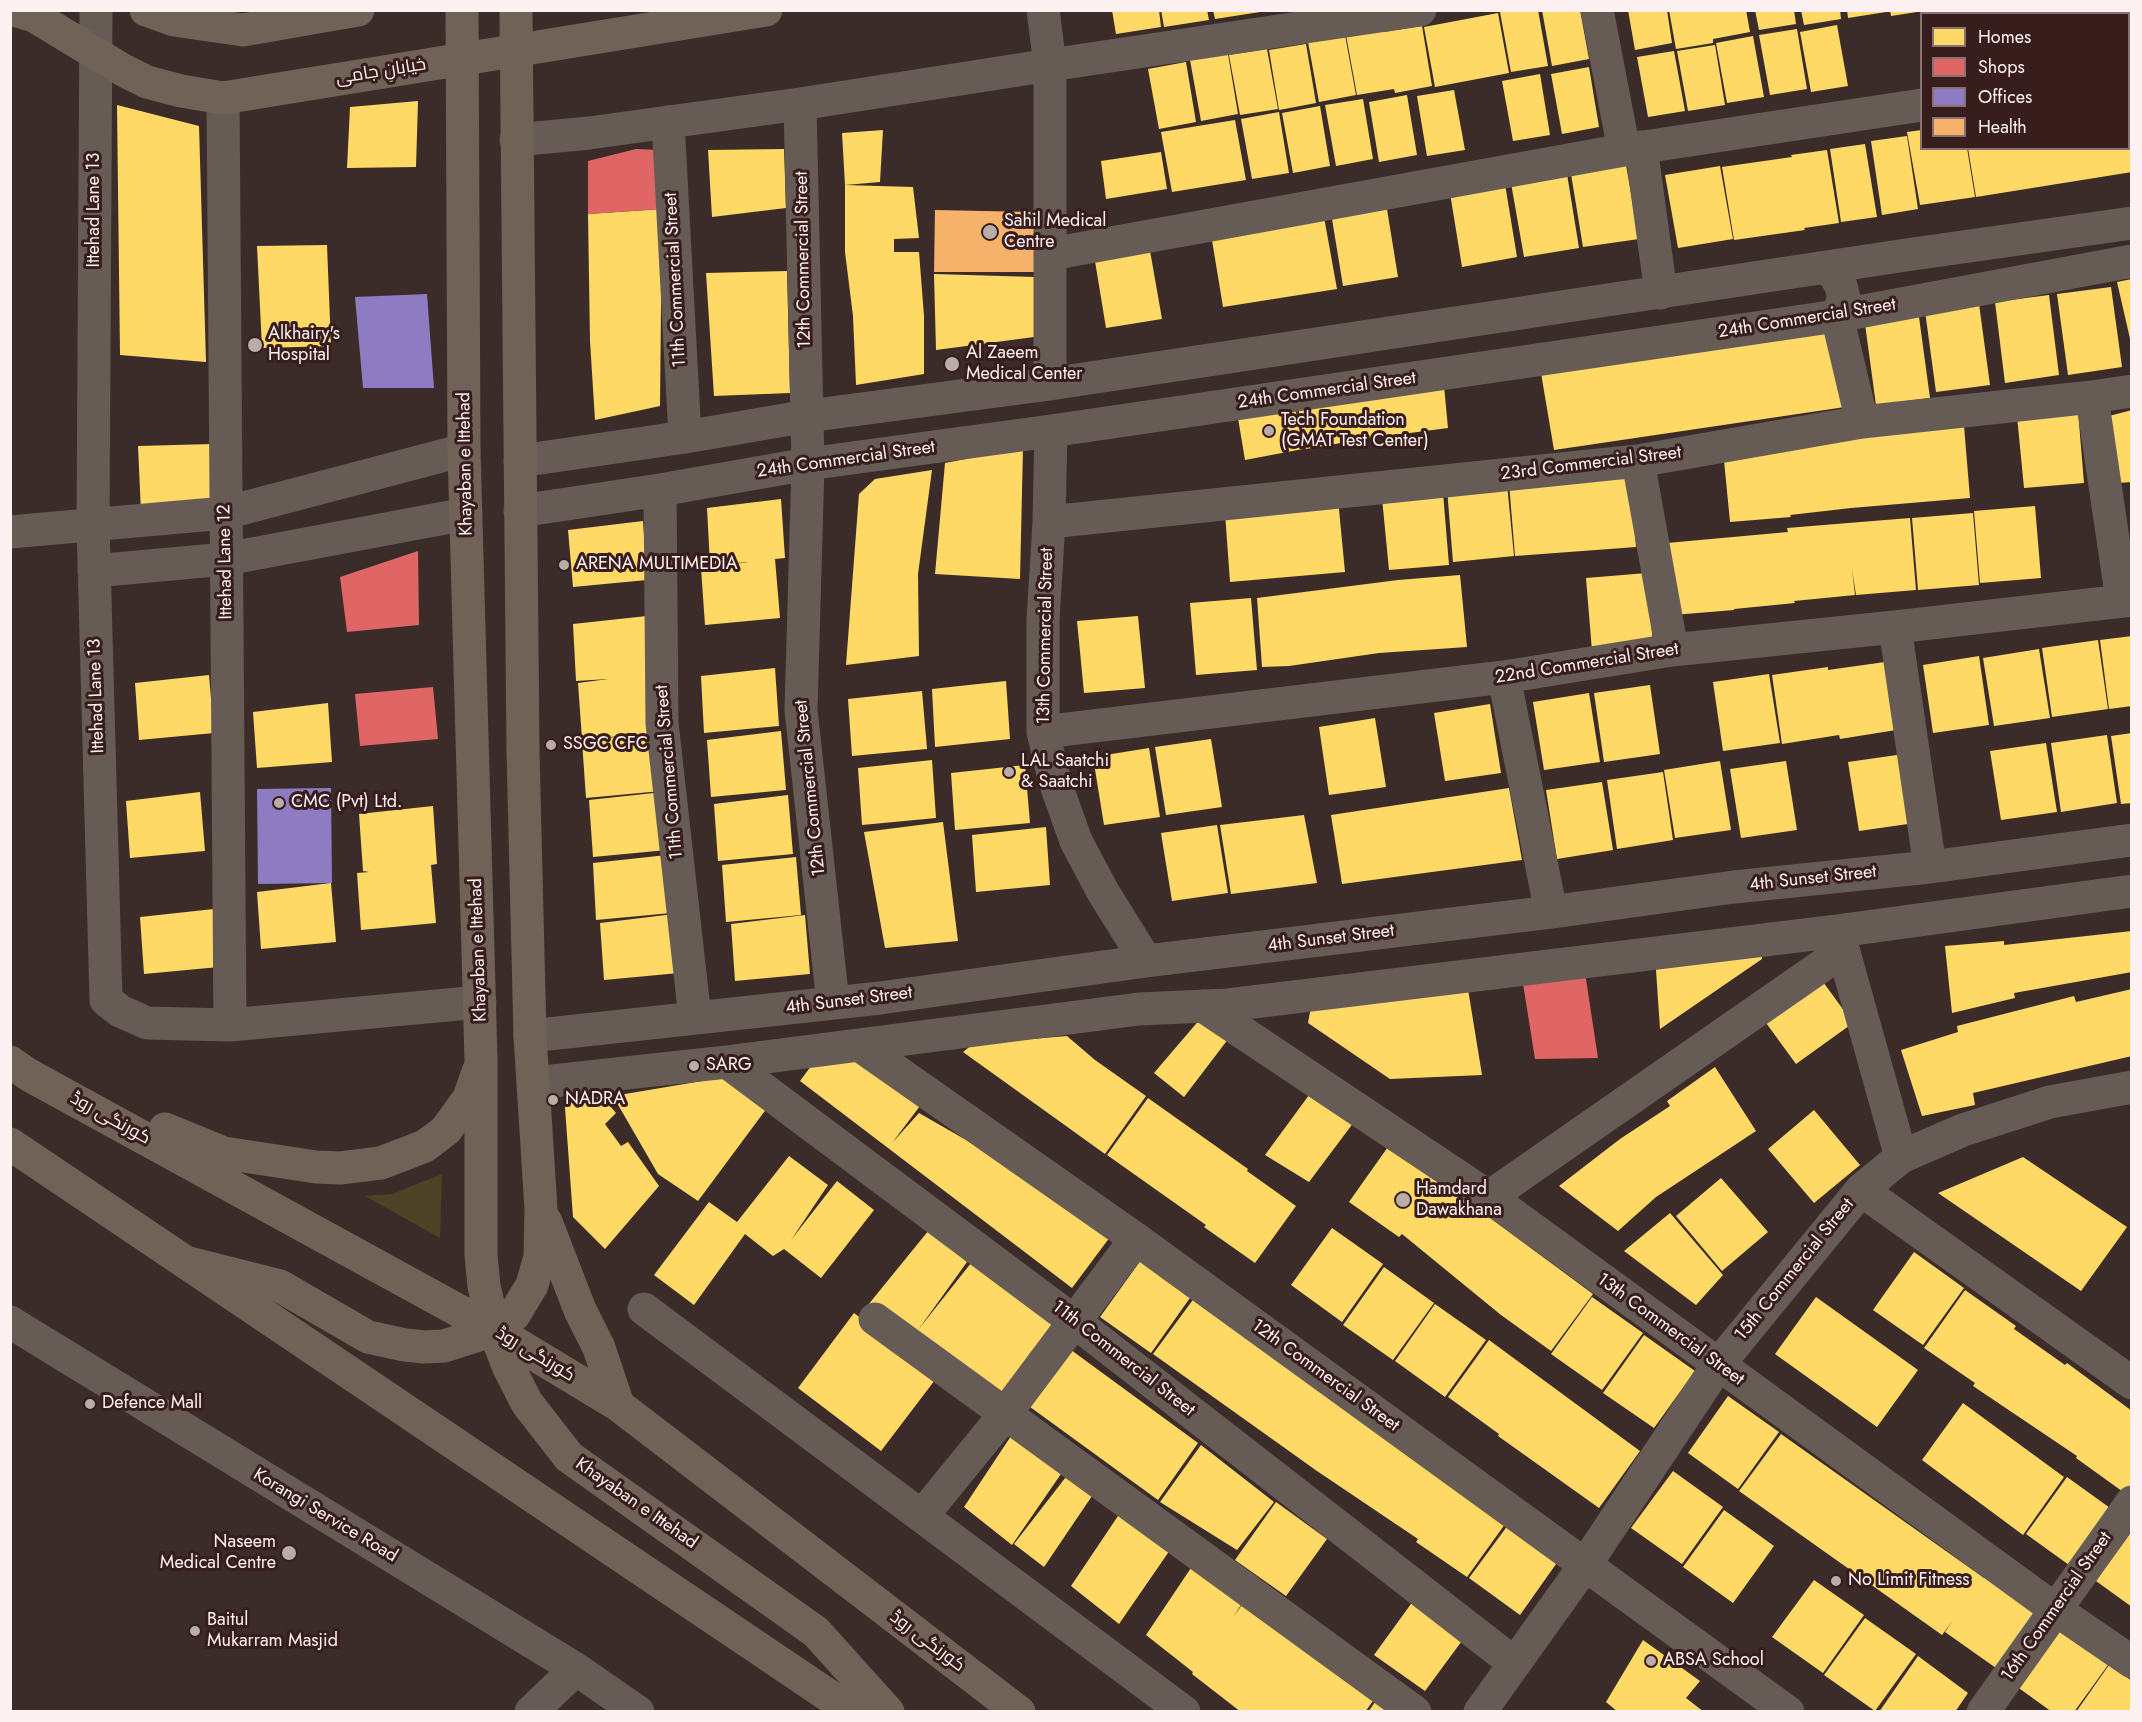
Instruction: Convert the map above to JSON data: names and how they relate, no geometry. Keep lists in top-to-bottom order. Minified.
{"streets":{"main road":["خیابانِ جامی","Khayaban e Ittehad","کورنگی روڈ"],"street":["Ittehad Lane 13","12th Commercial Street","11th Commercial Street","24th Commercial Street","23rd Commercial Street","Ittehad Lane 12","13th Commercial Street","22nd Commercial Street","4th Sunset Street","15th Commercial Street","Korangi Service Road","16th Commercial Street"]},"crossings":[["خیابانِ جامی","Ittehad Lane 13"],["خیابانِ جامی","Khayaban e Ittehad"],["خیابانِ جامی","Ittehad Lane 12"],["Ittehad Lane 13","Khayaban e Ittehad"],["Ittehad Lane 13","Ittehad Lane 12"],["12th Commercial Street","24th Commercial Street"],["12th Commercial Street","4th Sunset Street"],["12th Commercial Street","15th Commercial Street"],["11th Commercial Street","24th Commercial Street"],["11th Commercial Street","4th Sunset Street"],["11th Commercial Street","15th Commercial Street"],["24th Commercial Street","13th Commercial Street"],["Khayaban e Ittehad","کورنگی روڈ"],["23rd Commercial Street","13th Commercial Street"],["13th Commercial Street","22nd Commercial Street"],["13th Commercial Street","4th Sunset Street"],["13th Commercial Street","15th Commercial Street"],["13th Commercial Street","16th Commercial Street"]],"places":["Sahil Medical Centre","Alkhairy's Hospital","Al Zaeem Medical Center","Tech Foundation (GMAT Test Center)","ARENA MULTIMEDIA","SSGC CFC","LAL Saatchi & Saatchi","CMC (Pvt) Ltd.","SARG","NADRA","Hamdard Dawakhana","Defence Mall","Naseem Medical Centre","No Limit Fitness","Baitul Mukarram Masjid","ABSA School"],"legend":["Homes","Shops","Offices","Health"]}
